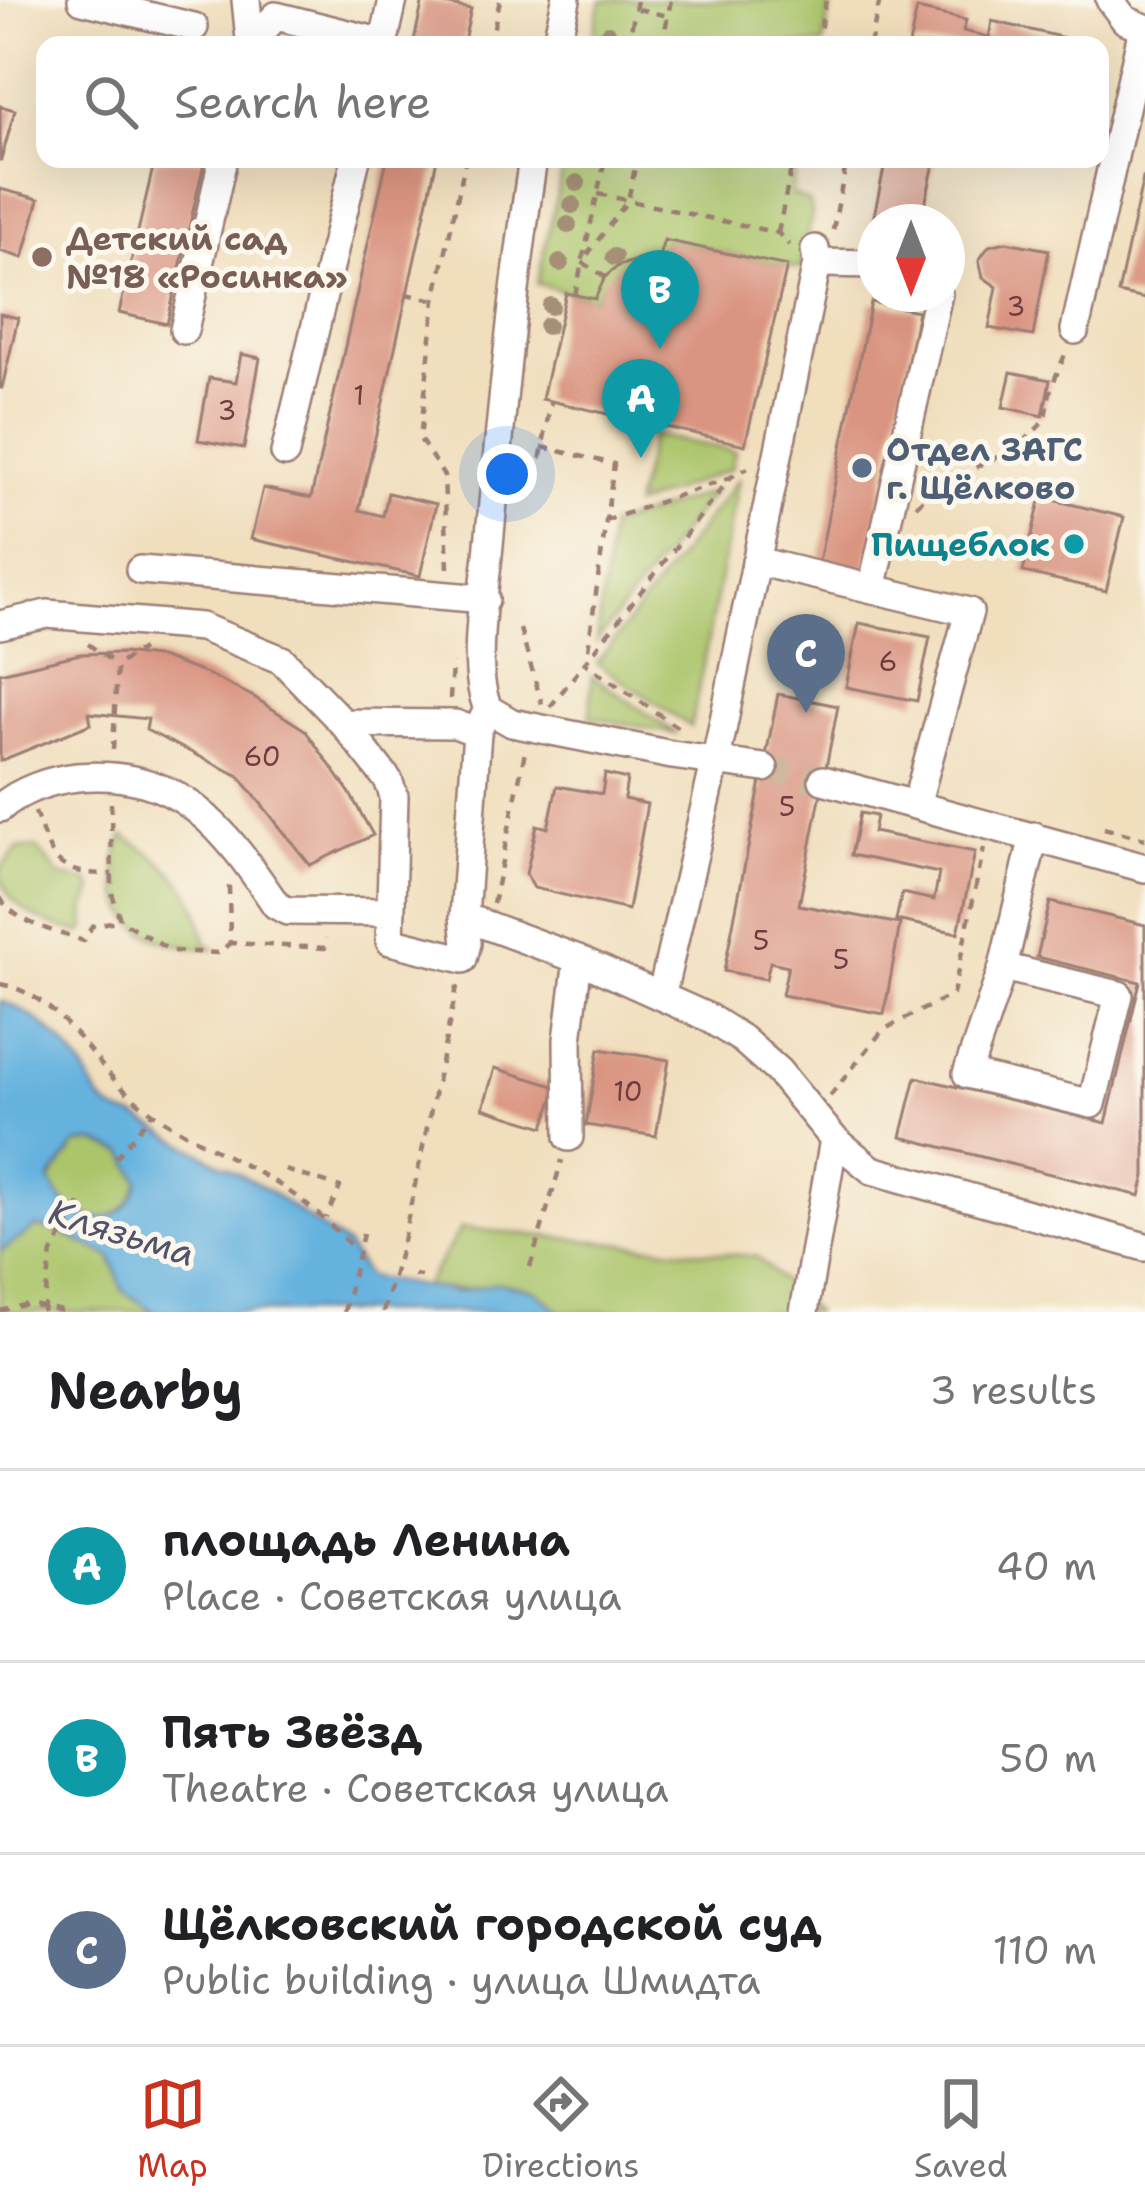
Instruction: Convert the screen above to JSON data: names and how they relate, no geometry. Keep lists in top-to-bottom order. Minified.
{"water":["Клязьма"],"places":["Детский сад №18 «Росинка»","Отдел ЗАГС г. Щёлково","Пищеблок"],"house_numbers":["3","1","3","6","60","5","5","5","10"],"north":"bottom","page":{"search":"Search here","pins":["B","A","C"],"heading":["Nearby","3 results"],"list":[{"mark":"A","name":"площадь Ленина","note":"Place · Советская улица","value":"40 m"},{"mark":"B","name":"Пять Звёзд","note":"Theatre · Советская улица","value":"50 m"},{"mark":"C","name":"Щёлковский городской суд","note":"Public building · улица Шмидта","value":"110 m"}],"nav":["Map","Directions","Saved"]}}
